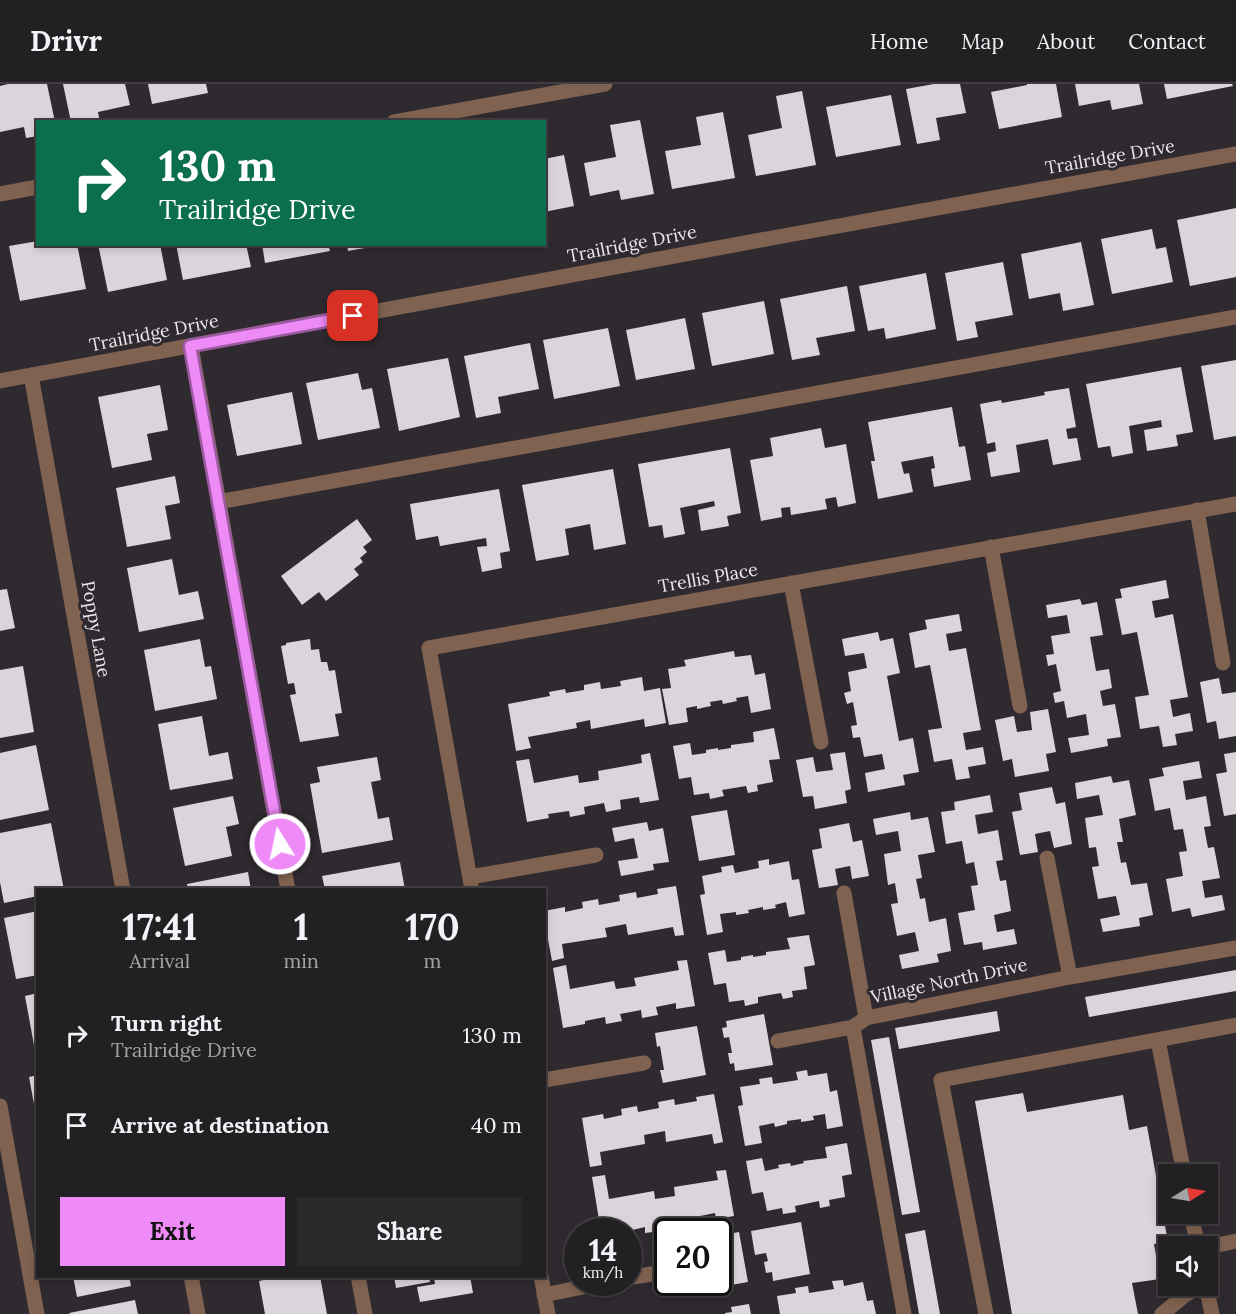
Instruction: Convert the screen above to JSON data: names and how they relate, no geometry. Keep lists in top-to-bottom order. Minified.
{"streets":{"street":["Trailridge Drive","Trellis Place","Poppy Lane","Village North Drive"]},"crossings":[["Trailridge Drive","Poppy Lane"]],"north":"right","page":{"header":"Drivr","nav":["Home","Map","About","Contact"],"turn":["130 m","Trailridge Drive"],"eta":["17:41","Arrival","1","min","170","m"],"list":[{"name":"Turn right","note":"Trailridge Drive","value":"130 m"},{"name":"Arrive at destination","value":"40 m"}],"buttons":["Exit","Share"],"speed":"14 km/h","limit":"20"}}
